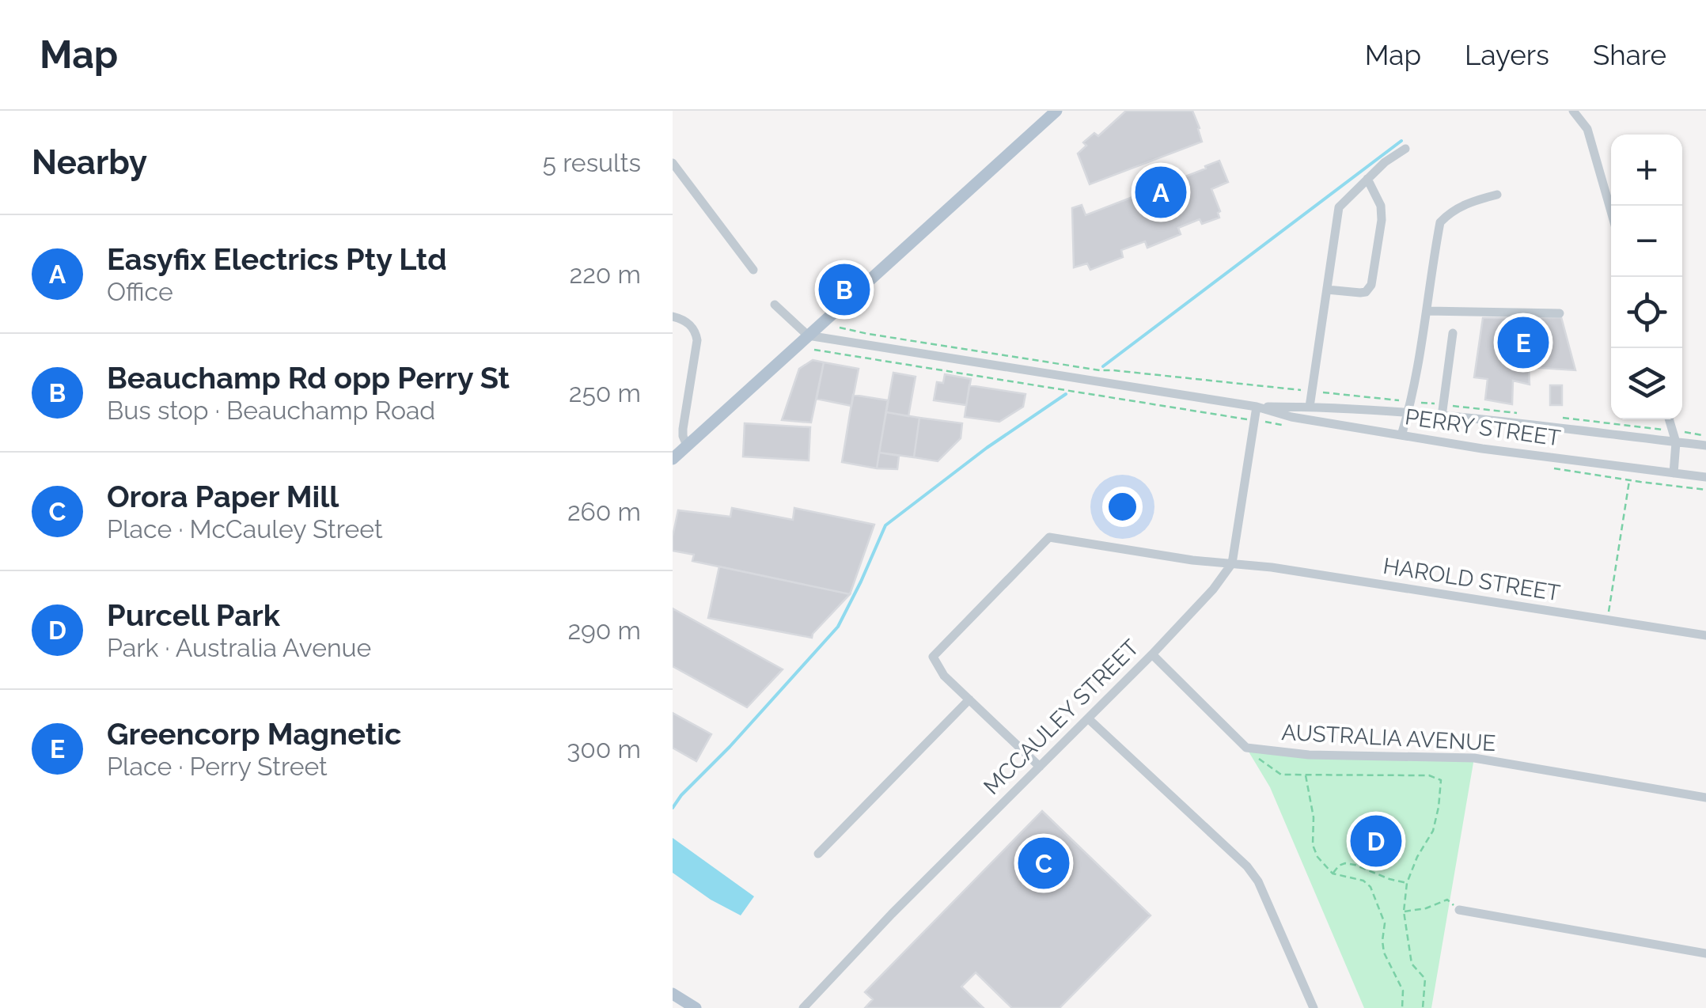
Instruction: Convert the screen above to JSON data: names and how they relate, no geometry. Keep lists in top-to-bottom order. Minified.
{"streets":{"street":["PERRY STREET","HAROLD STREET","MCCAULEY STREET","AUSTRALIA AVENUE"]},"crossings":[["PERRY STREET","MCCAULEY STREET"],["HAROLD STREET","MCCAULEY STREET"]],"page":{"header":"Map","nav":["Map","Layers","Share"],"heading":["Nearby","5 results"],"map_buttons":["+","−"],"pins":["A","B","E","D","C"],"list":[{"mark":"A","name":"Easyfix Electrics Pty Ltd","note":"Office","value":"220 m"},{"mark":"B","name":"Beauchamp Rd opp Perry St","note":"Bus stop · Beauchamp Road","value":"250 m"},{"mark":"C","name":"Orora Paper Mill","note":"Place · McCauley Street","value":"260 m"},{"mark":"D","name":"Purcell Park","note":"Park · Australia Avenue","value":"290 m"},{"mark":"E","name":"Greencorp Magnetic","note":"Place · Perry Street","value":"300 m"}]}}
